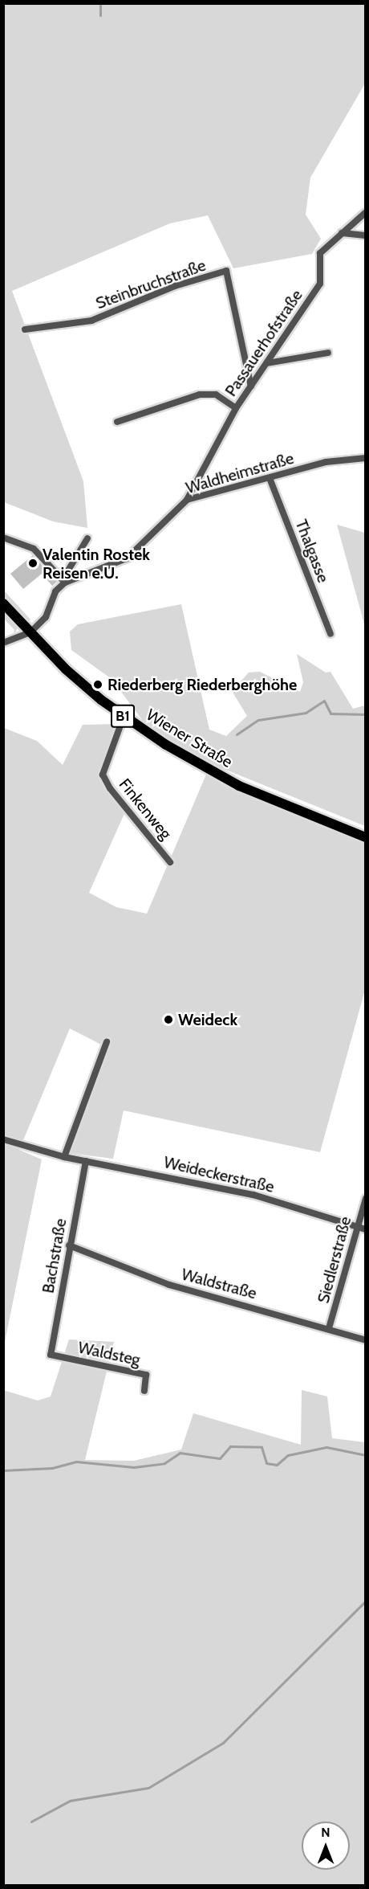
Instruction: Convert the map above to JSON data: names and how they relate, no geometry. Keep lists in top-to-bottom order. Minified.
{"streets":{"main road":["B1","Wiener Straße"],"street":["Steinbruchstraße","Passauerhofstraße","Waldheimstraße","Thalgasse","Finkenweg","Weideckerstraße","Bachstraße","Siedlerstraße","Waldstraße","Waldsteg"]},"crossings":[["Steinbruchstraße","Passauerhofstraße"],["Passauerhofstraße","Waldheimstraße"],["Waldheimstraße","Thalgasse"],["Wiener Straße","Finkenweg"],["Weideckerstraße","Bachstraße"],["Weideckerstraße","Siedlerstraße"],["Bachstraße","Waldstraße"],["Bachstraße","Waldsteg"],["Siedlerstraße","Waldstraße"]],"places":["Valentin Rostek Reisen e.U.","Riederberg Riederberghöhe","Weideck"],"north":"top"}
